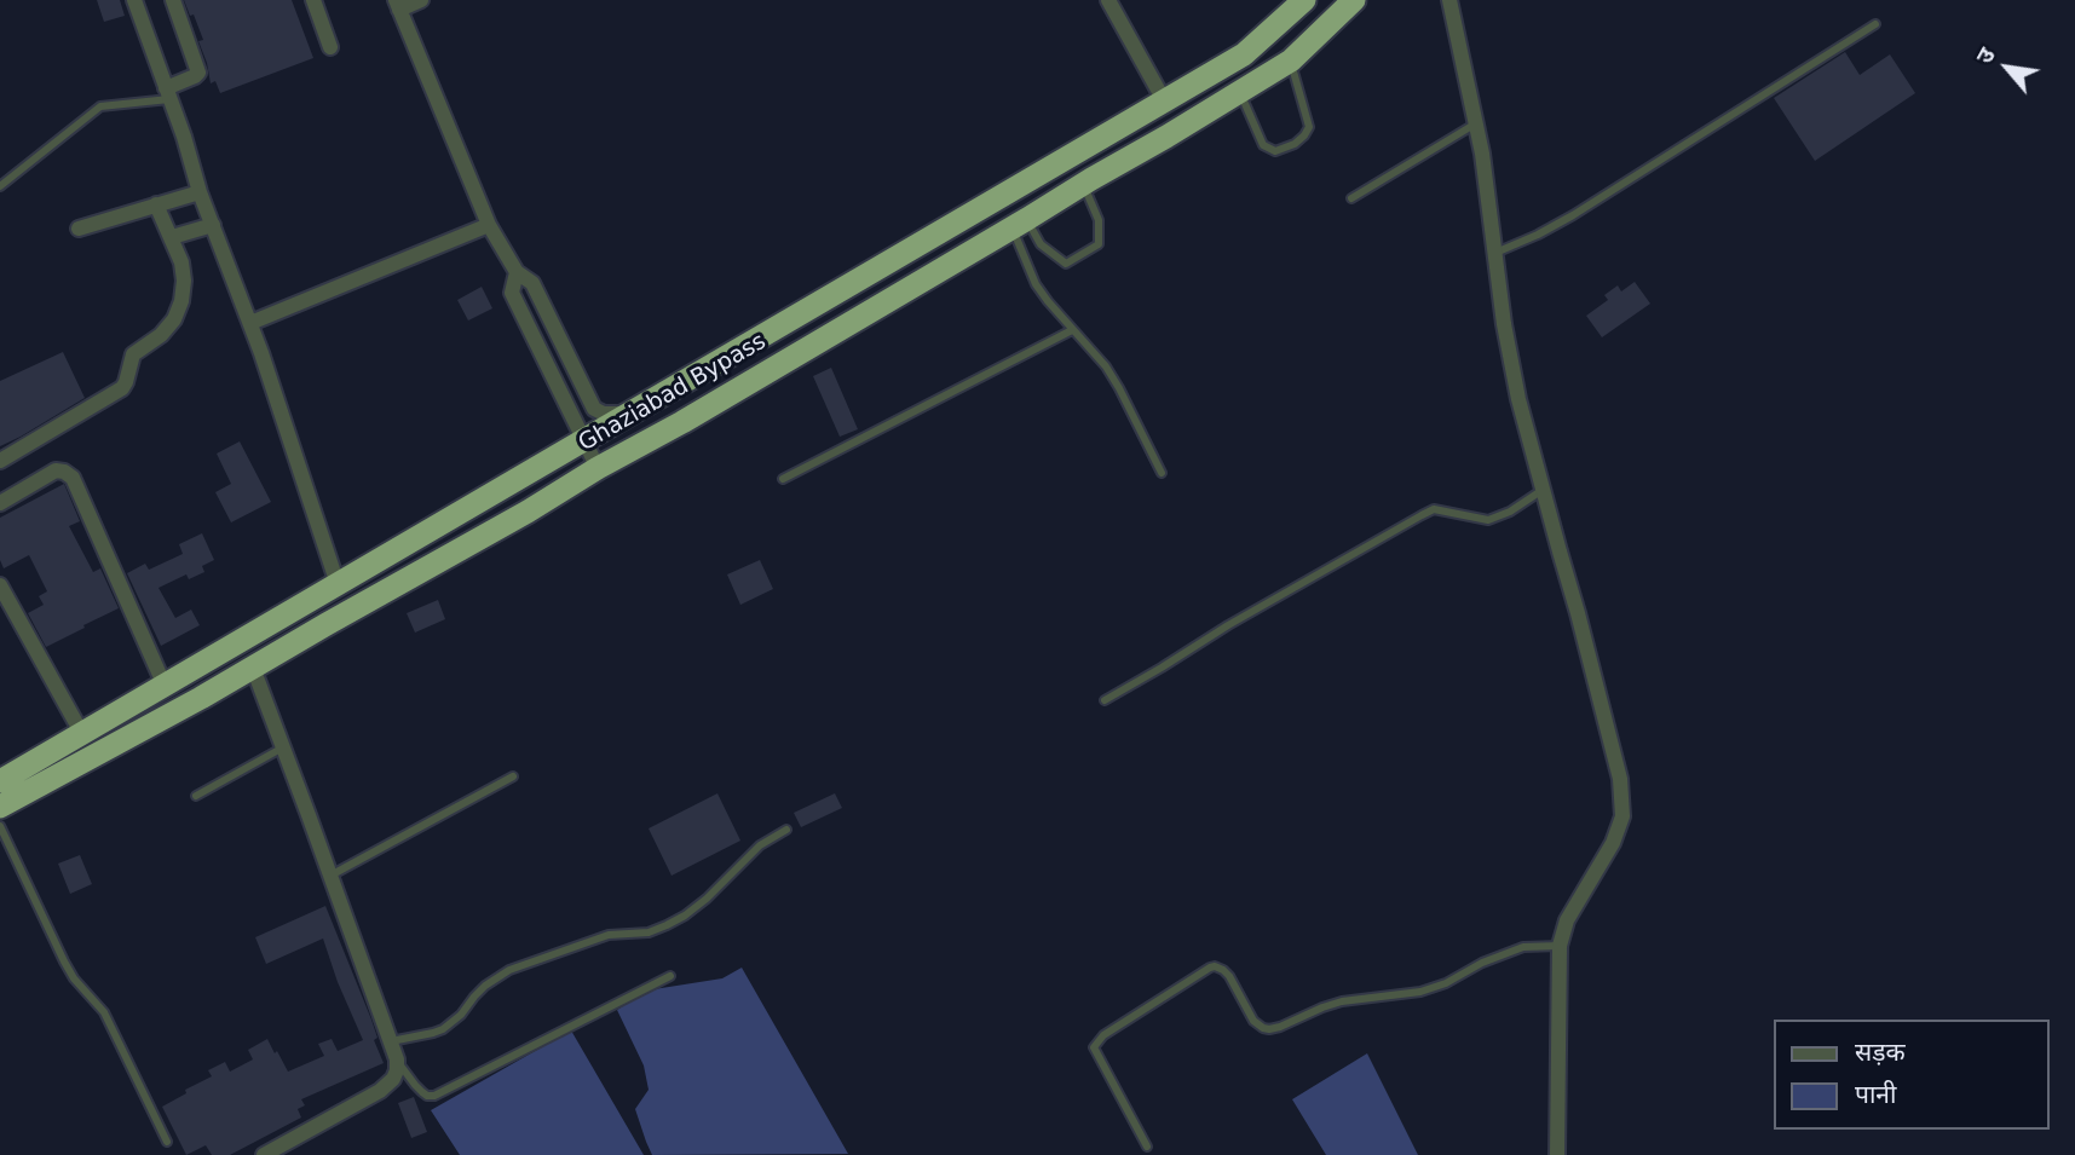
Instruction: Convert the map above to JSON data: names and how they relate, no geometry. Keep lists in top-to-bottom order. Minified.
{"streets":{"highway":["Ghaziabad Bypass"]},"legend":["सड़क","पानी"],"north":"top left"}
